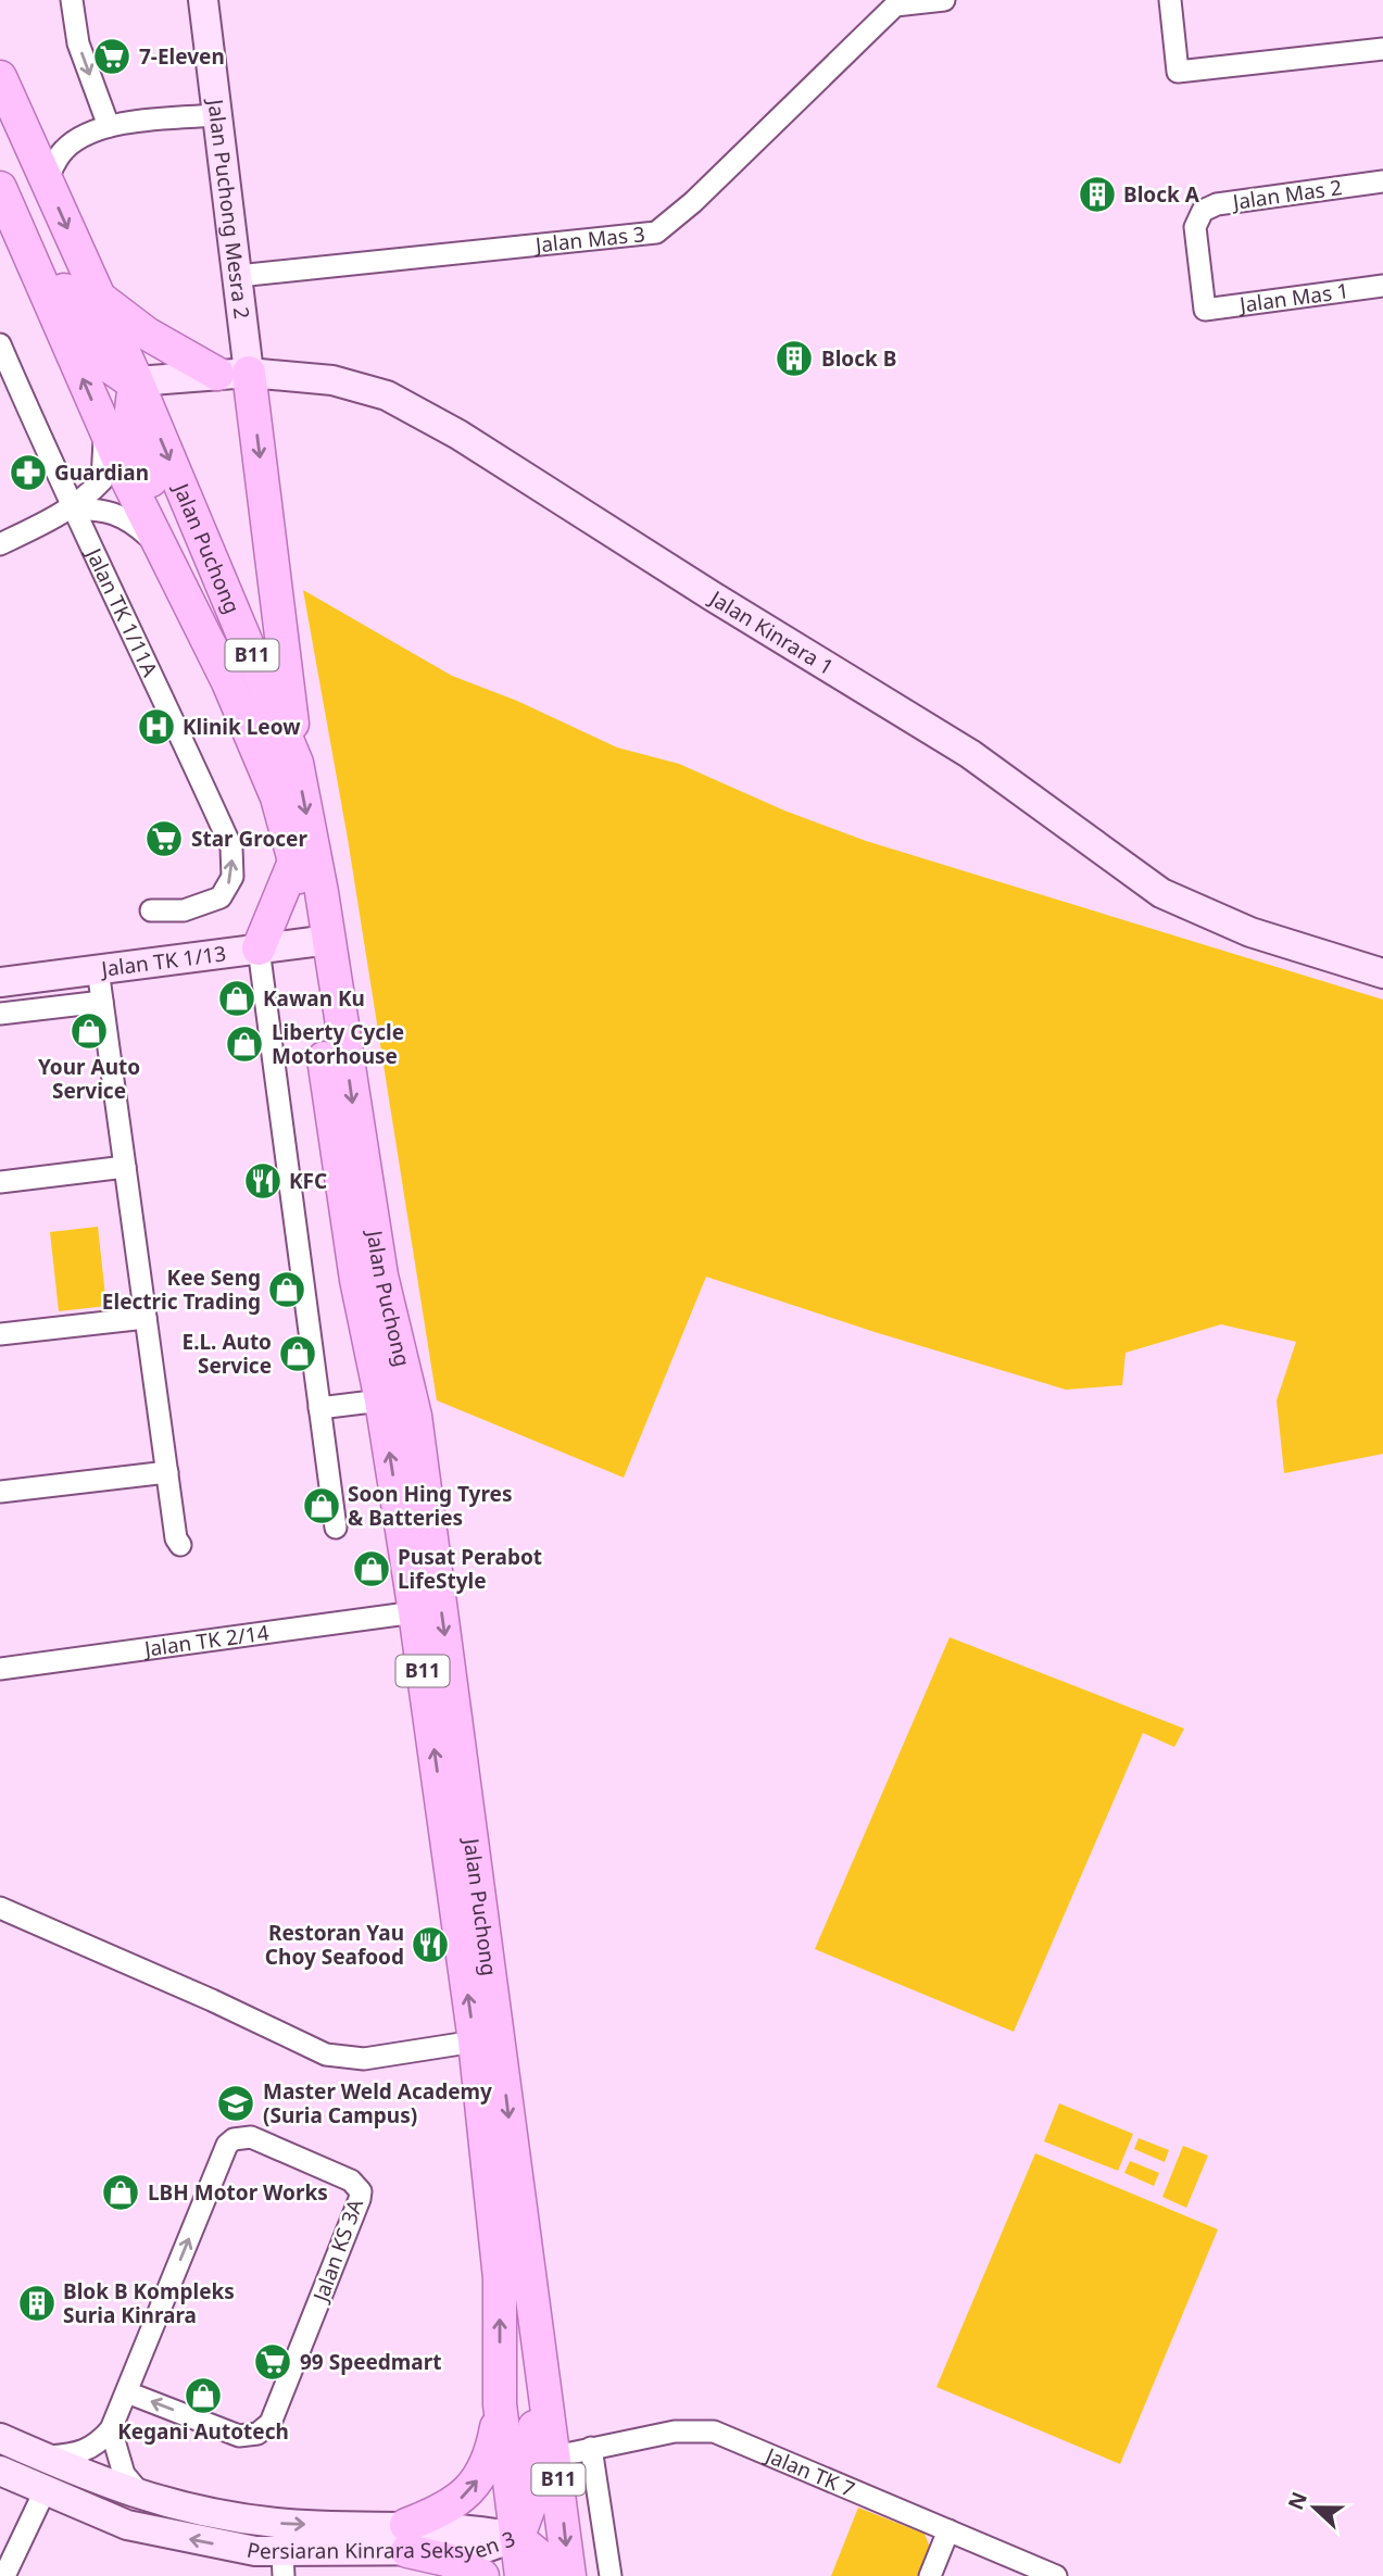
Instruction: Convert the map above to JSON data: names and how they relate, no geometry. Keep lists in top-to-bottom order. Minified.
{"streets":{"main road":["Jalan Puchong","B11"],"street":["Jalan Mas 2","Jalan Puchong Mesra 2","Jalan Mas 3","Jalan Mas 1","Jalan TK 1/11A","Jalan Kinrara 1","Jalan TK 1/13","Jalan TK 2/14","Jalan KS 3A","Jalan TK 7","Persiaran Kinrara Seksyen 3"]},"crossings":[["Jalan Mas 2","Jalan Mas 1"],["Jalan Puchong Mesra 2","Jalan Mas 3"],["Jalan Puchong Mesra 2","Jalan Kinrara 1"],["Jalan Puchong","Jalan Kinrara 1"],["Jalan Puchong","Jalan TK 1/13"],["Jalan Puchong","Jalan TK 2/14"],["Jalan Puchong","Jalan TK 7"],["Jalan Puchong","Persiaran Kinrara Seksyen 3"],["Jalan KS 3A","Persiaran Kinrara Seksyen 3"]],"one_way":["Jalan TK 1/11A"],"places":{"supermarket":["7-Eleven","Star Grocer","99 Speedmart"],"building":["Block A","Block B","Blok B Kompleks Suria Kinrara"],"pharmacy":["Guardian"],"hospital":["Klinik Leow"],"shop":["Kawan Ku","Your Auto Service","Liberty Cycle Motorhouse","Kee Seng Electric Trading","E.L. Auto Service","Soon Hing Tyres & Batteries","Pusat Perabot LifeStyle","LBH Motor Works","Kegani Autotech"],"restaurant":["KFC","Restoran Yau Choy Seafood"],"school or university":["Master Weld Academy (Suria Campus)"]},"north":"left"}
